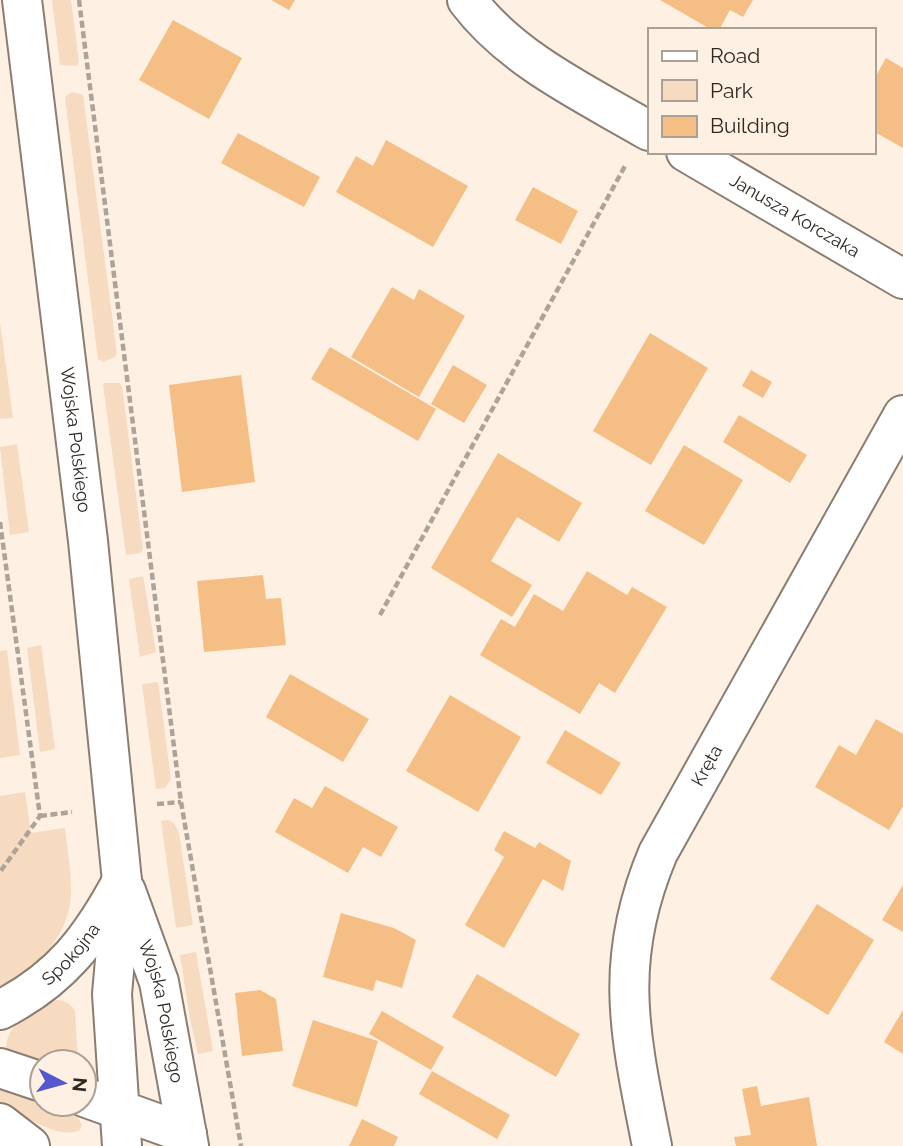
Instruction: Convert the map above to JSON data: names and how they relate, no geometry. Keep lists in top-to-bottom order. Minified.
{"streets":{"street":["Janusza Korczaka","Wojska Polskiego","Kręta","Spokojna"]},"crossings":[["Wojska Polskiego","Spokojna"]],"legend":["Road","Park","Building"],"north":"right"}
